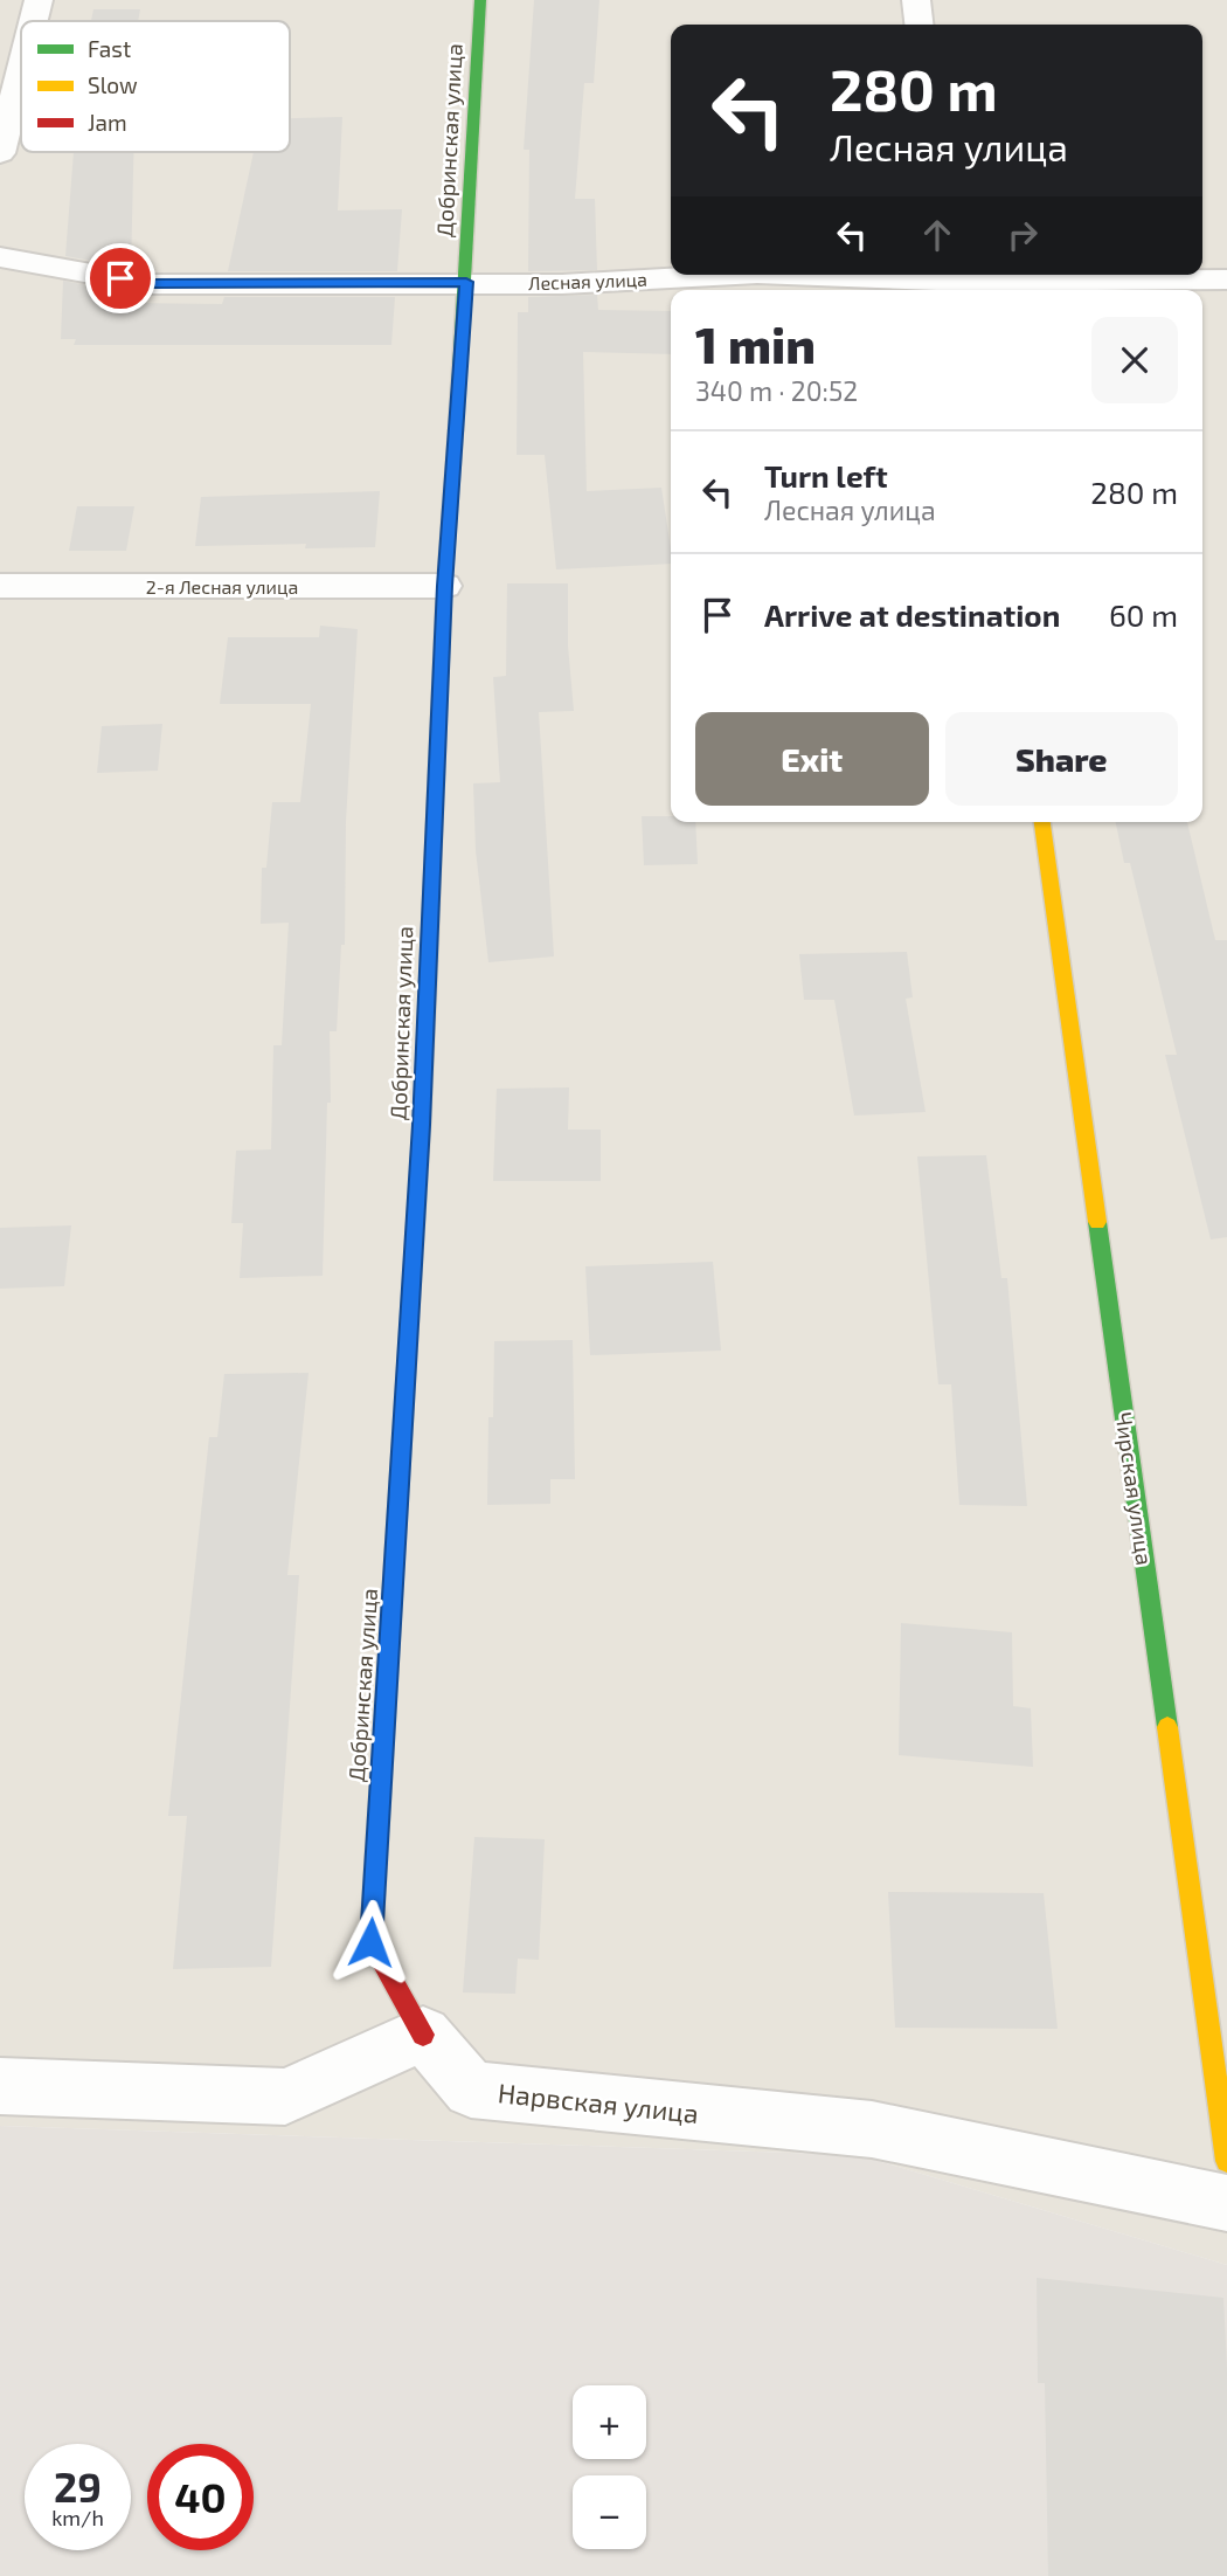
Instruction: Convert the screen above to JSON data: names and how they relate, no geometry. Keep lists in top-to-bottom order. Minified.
{"streets":{"street":["Добринская улица","Лесная улица","2-я Лесная улица","Чирская улица","Нарвская улица"]},"crossings":[["Добринская улица","Лесная улица"],["Добринская улица","2-я Лесная улица"],["Добринская улица","Нарвская улица"]],"legend":["Fast","Slow","Jam"],"page":{"turn":["280 m","Лесная улица"],"heading":["1 min","340 m · 20:52"],"list":[{"name":"Turn left","note":"Лесная улица","value":"280 m"},{"name":"Arrive at destination","value":"60 m"}],"buttons":["Exit","Share"],"map_buttons":["+","−"],"speed":"29 km/h","limit":"40"}}
